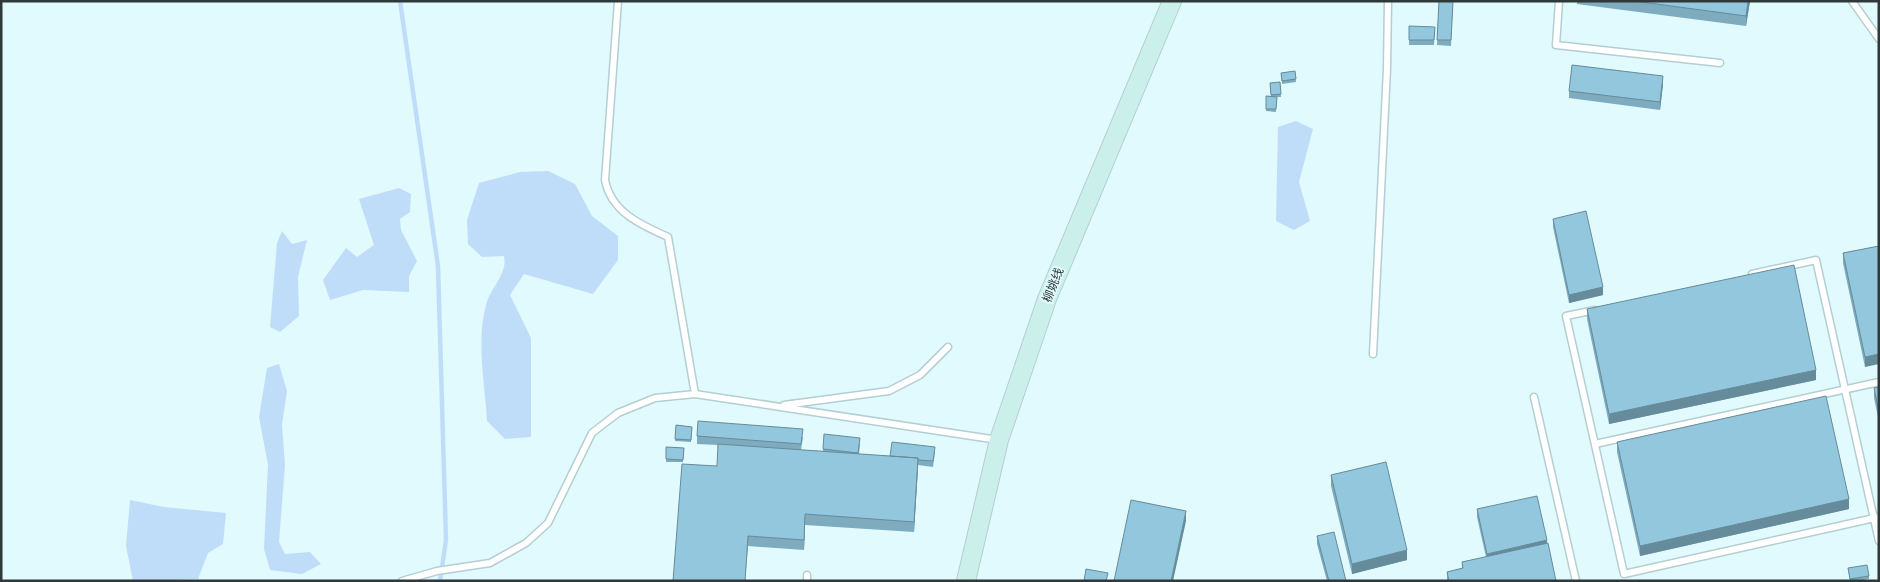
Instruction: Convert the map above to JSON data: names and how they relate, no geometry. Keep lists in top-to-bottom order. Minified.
{"streets":{"street":["柳姚线"]}}
